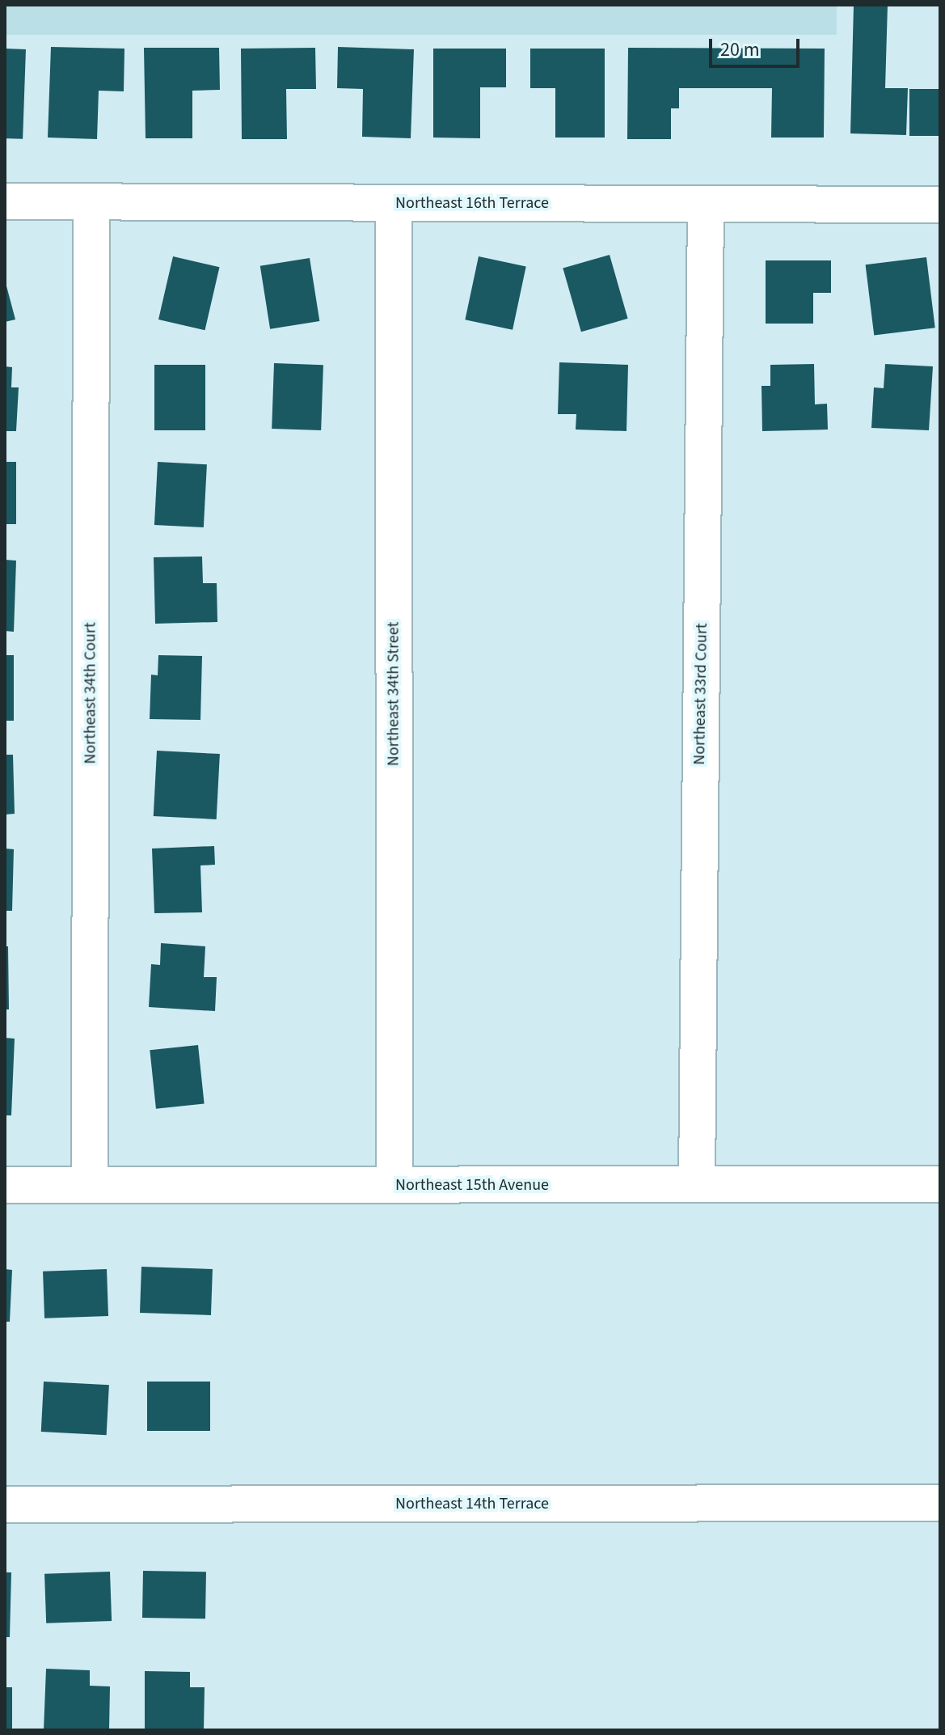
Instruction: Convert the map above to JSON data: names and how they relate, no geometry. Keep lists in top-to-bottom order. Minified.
{"streets":{"street":["Northeast 16th Terrace","Northeast 34th Court","Northeast 34th Street","Northeast 33rd Court","Northeast 15th Avenue","Northeast 14th Terrace"]},"crossings":[["Northeast 16th Terrace","Northeast 34th Court"],["Northeast 16th Terrace","Northeast 34th Street"],["Northeast 16th Terrace","Northeast 33rd Court"],["Northeast 34th Court","Northeast 15th Avenue"],["Northeast 34th Street","Northeast 15th Avenue"],["Northeast 33rd Court","Northeast 15th Avenue"]],"scale_bar":"20 m"}
